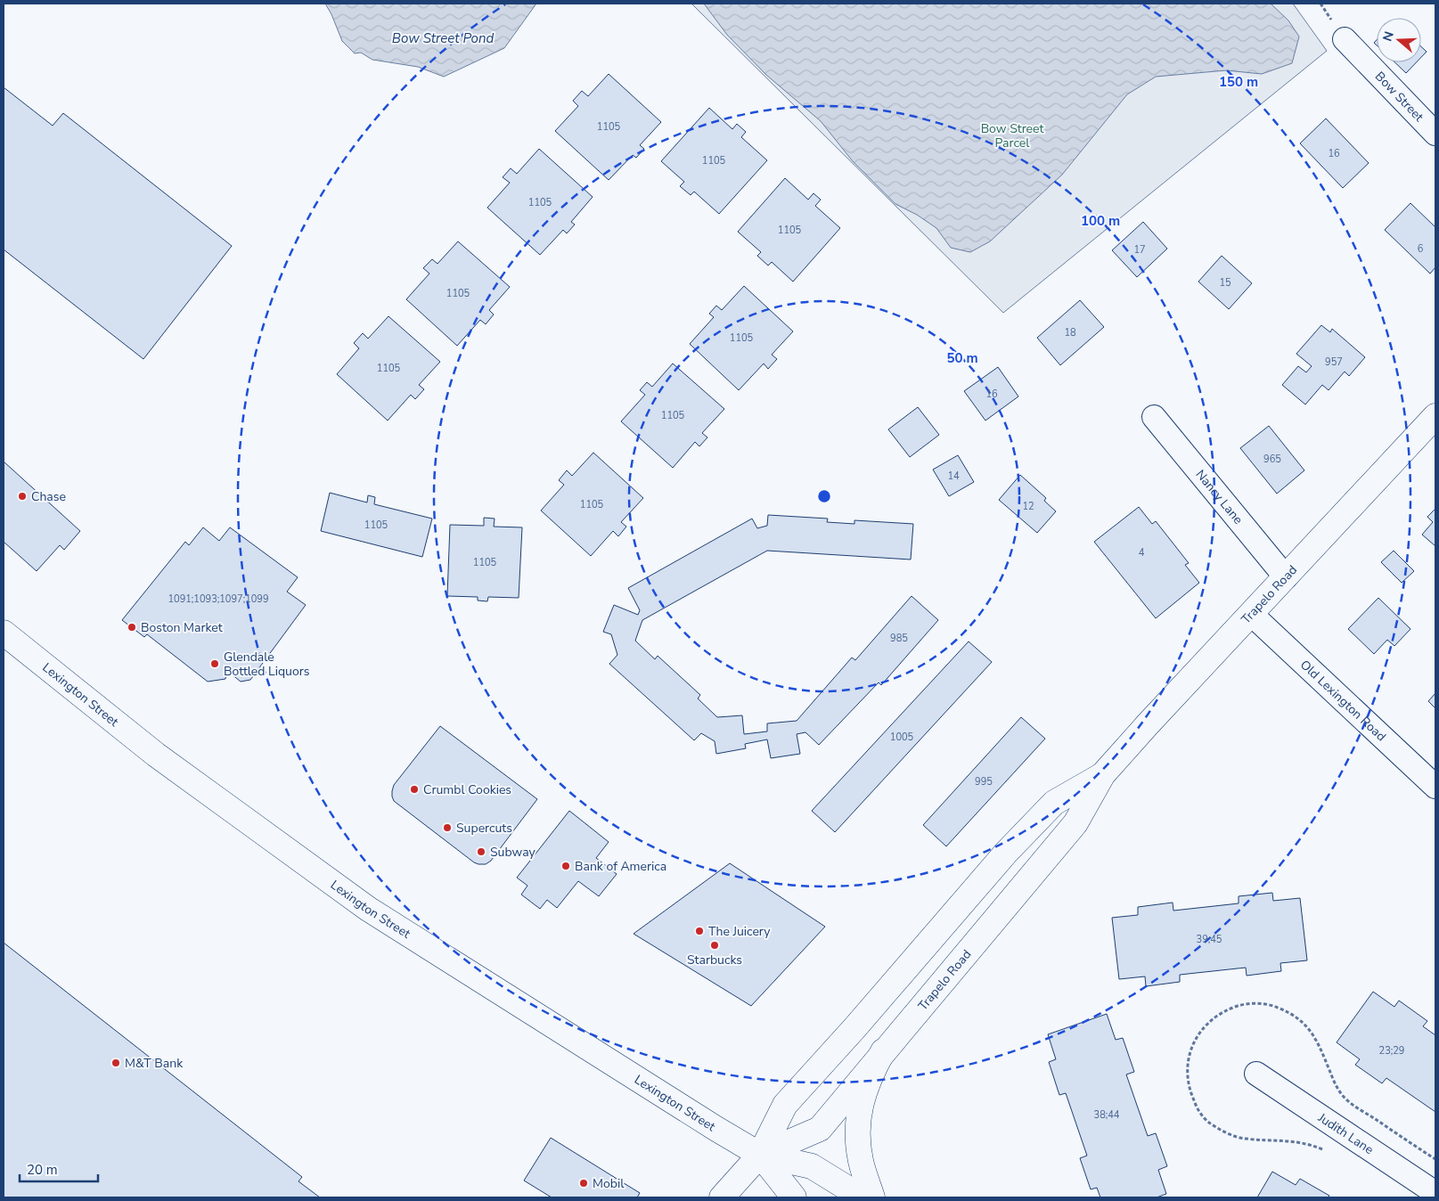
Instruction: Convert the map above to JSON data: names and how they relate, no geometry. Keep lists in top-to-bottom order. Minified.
{"streets":{"main road":["Trapelo Road","Lexington Street"],"street":["Bow Street","Nancy Lane","Old Lexington Road","Judith Lane"]},"crossings":[["Nancy Lane","Trapelo Road"],["Trapelo Road","Lexington Street"],["Trapelo Road","Old Lexington Road"]],"water":["Bow Street Pond"],"parks":["Bow Street Parcel"],"places":["Chase","Boston Market","Glendale Bottled Liquors","Crumbl Cookies","Supercuts","Subway","Bank of America","The Juicery","Starbucks","M&T Bank","Mobil"],"house_numbers":["1105","16","1105","1105","1105","6","17","15","1105","18","1105","957","1105","16","1105","965","14","1105","12","1105","4","1105","1091;1093;1097;1099","985","1005","995","39;45","23;29","38;44"],"scale_bar":"20 m","north":"left","rings":["150 m","100 m","50 m"]}
